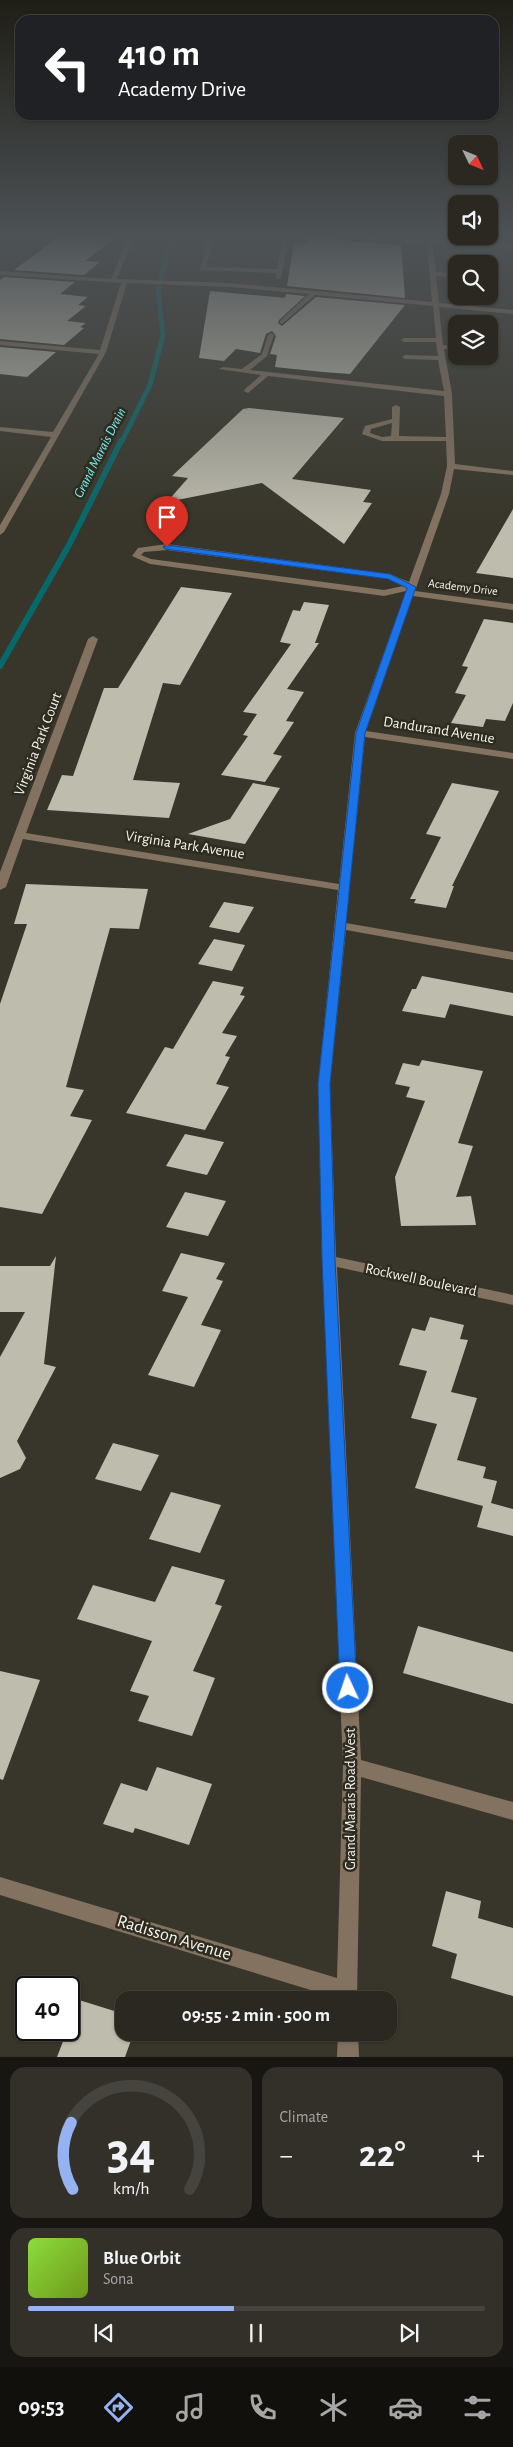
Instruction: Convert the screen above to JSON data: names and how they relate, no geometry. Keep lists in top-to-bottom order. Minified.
{"streets":{"street":["Academy Drive","Dandurand Avenue","Virginia Park Court","Virginia Park Avenue","Rockwell Boulevard","Grand Marais Road West","Radisson Avenue"]},"crossings":[["Academy Drive","Grand Marais Road West"],["Dandurand Avenue","Grand Marais Road West"],["Virginia Park Court","Virginia Park Avenue"],["Virginia Park Avenue","Grand Marais Road West"],["Rockwell Boulevard","Grand Marais Road West"]],"water":["Grand Marais Drain"],"north":"bottom right","page":{"turn":["410 m","Academy Drive"],"limit":"40","trip":"09:55 · 2 min · 500 m","tile":"Climate","heat":["−","22°","+"],"song":["Blue Orbit","Sona"],"tabs":"09:53","gauge":["34","km/h"]}}
